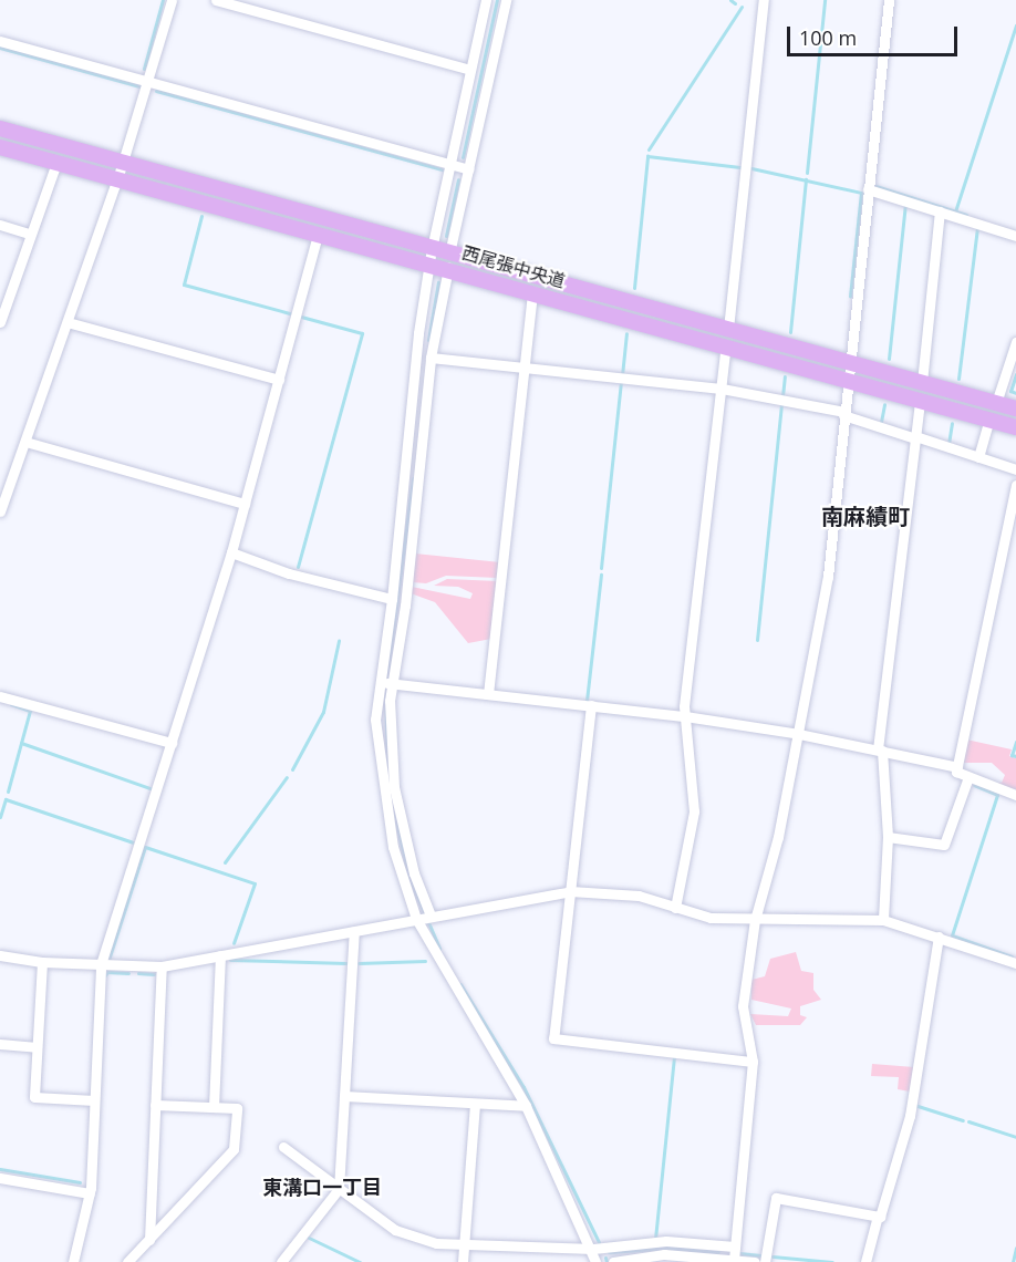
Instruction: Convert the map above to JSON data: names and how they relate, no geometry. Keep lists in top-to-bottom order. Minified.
{"streets":{"main road":["西尾張中央道"]},"districts":["南麻績町","東溝口一丁目"],"scale_bar":"100 m"}
